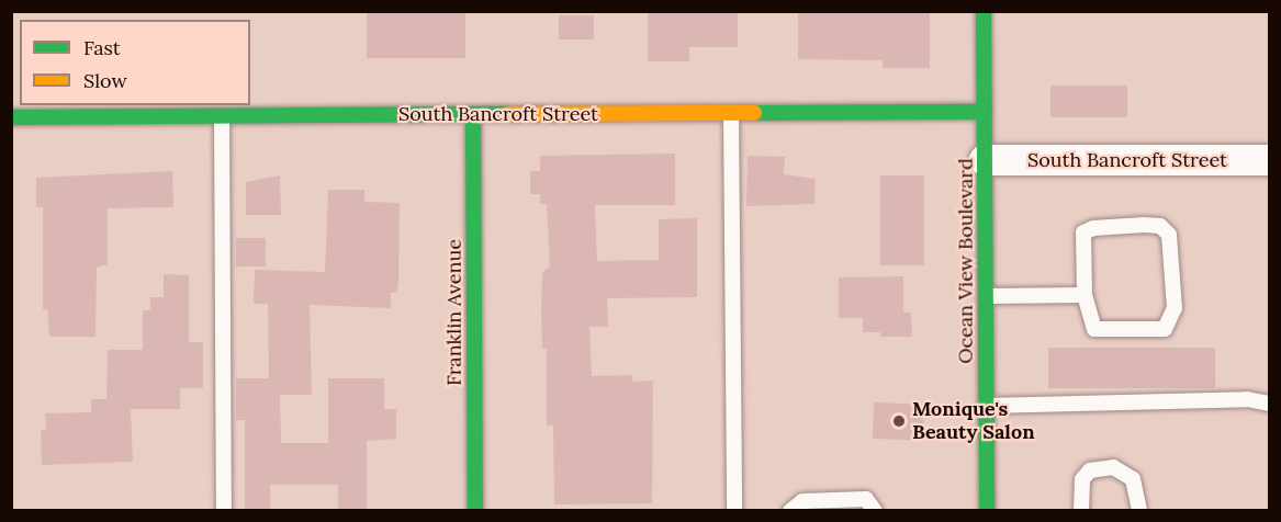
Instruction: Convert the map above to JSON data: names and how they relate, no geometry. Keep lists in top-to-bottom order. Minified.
{"streets":{"street":["South Bancroft Street","Ocean View Boulevard","Franklin Avenue"]},"crossings":[["South Bancroft Street","Ocean View Boulevard"],["South Bancroft Street","Franklin Avenue"]],"places":["Monique's Beauty Salon"],"legend":["Fast","Slow"]}
